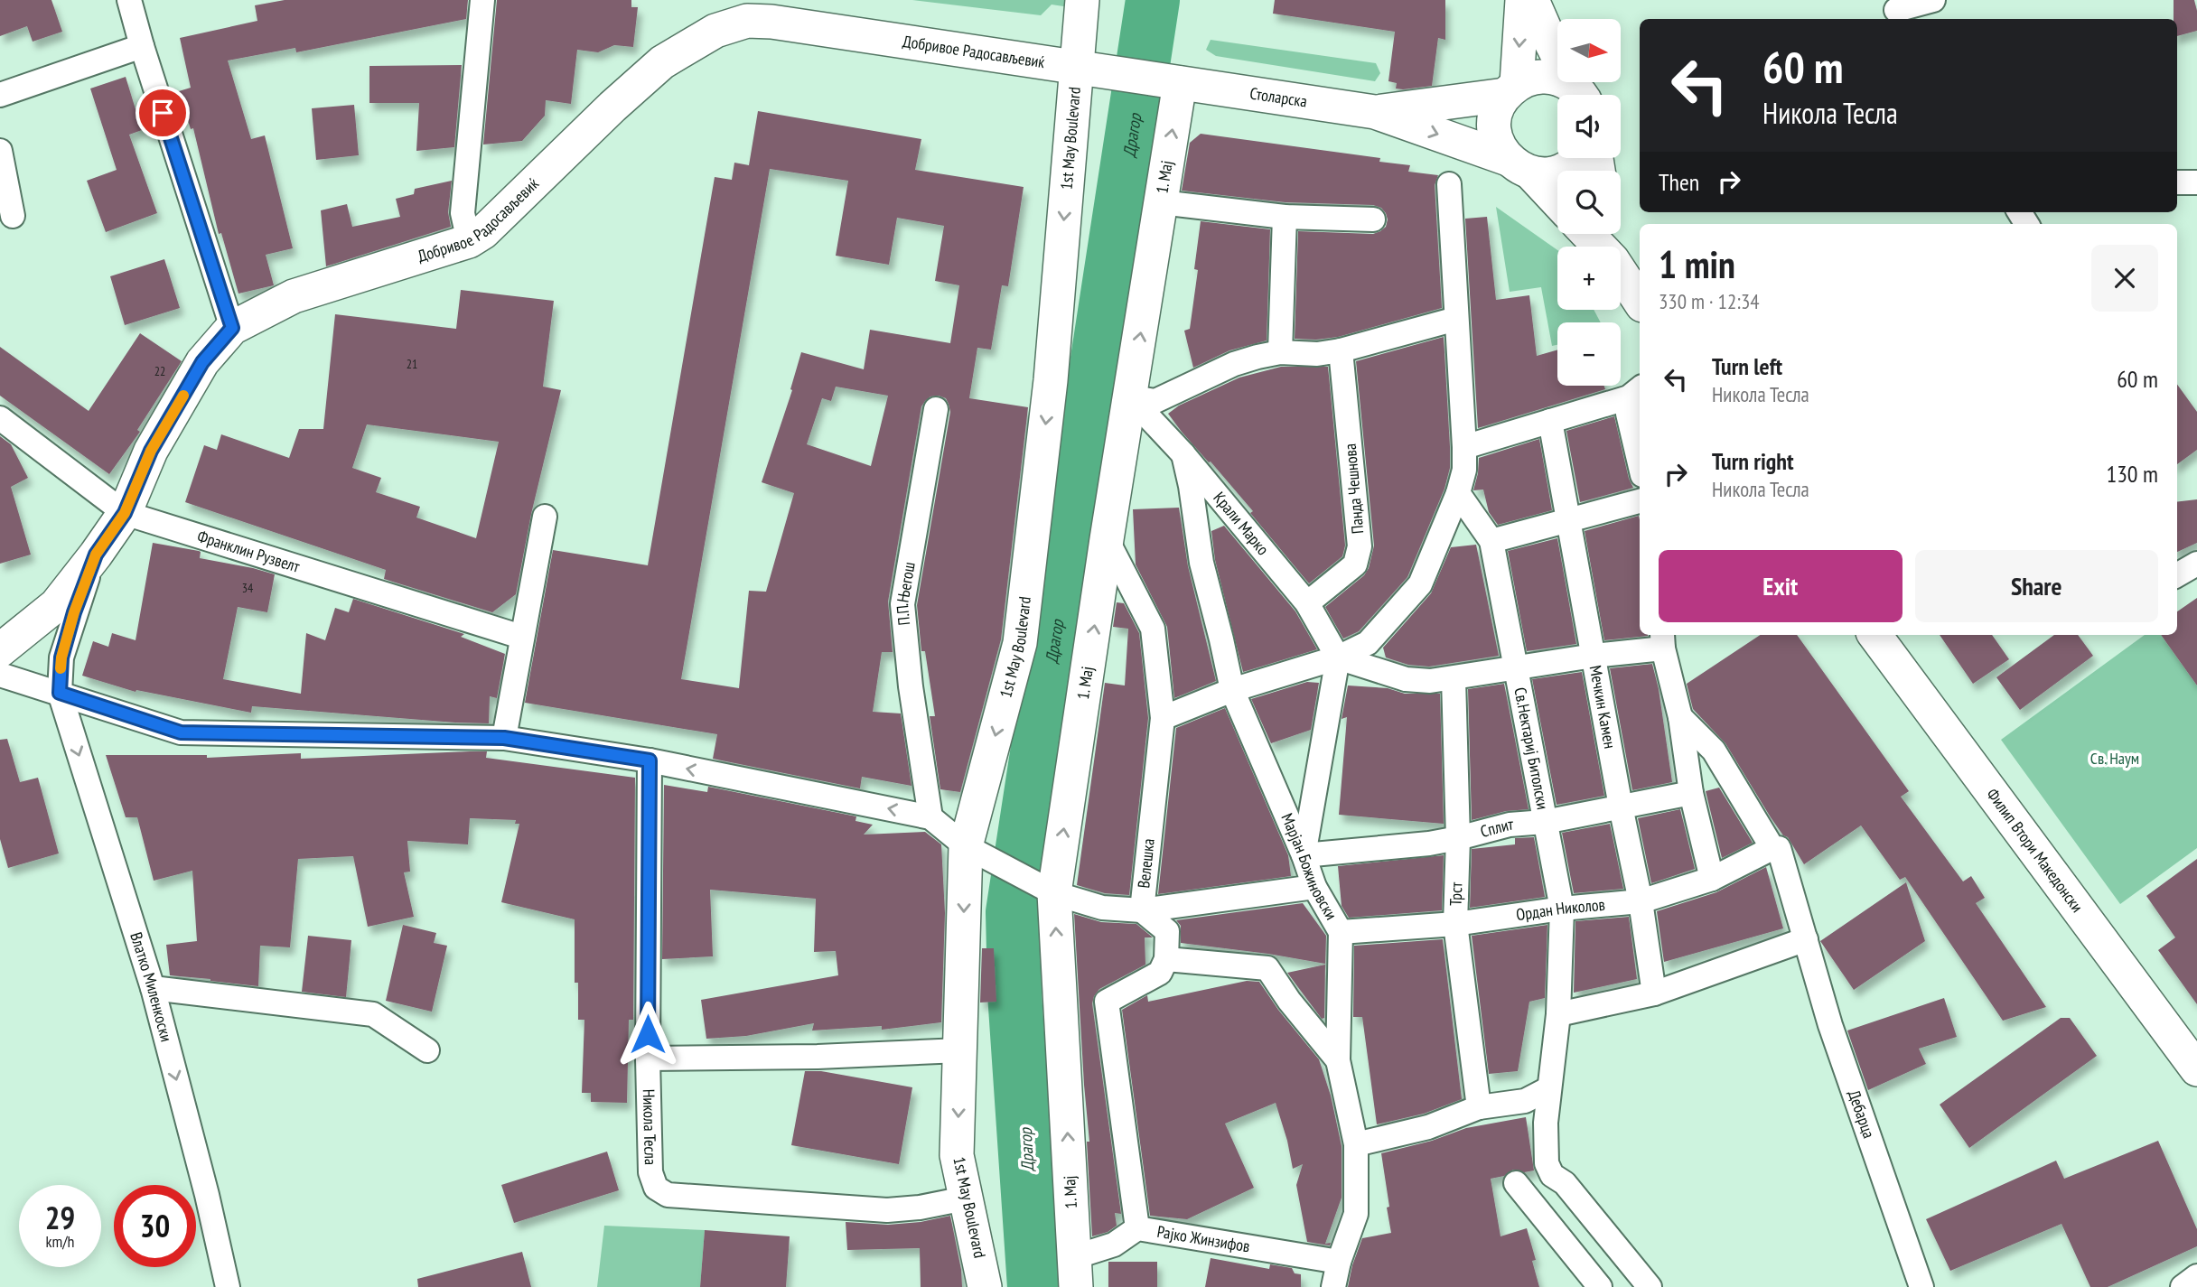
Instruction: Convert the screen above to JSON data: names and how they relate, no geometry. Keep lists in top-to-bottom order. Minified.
{"streets":{"street":["Добривое Радосављевиќ","Столарска","1st May Boulevard","1. Мај","Панда Чешнова","Крали Марко","Франклин Рузвелт","П.П.Његош","Мечкин Камен","Св.Нектариј Битолски","Сплит","Филип Втори Македонски","Велешка","Марјан Божиновски","Трст","Ордан Николов","Влатко Миленкоски","Дебарца","Никола Тесла","Рајко Жинзифов"]},"crossings":[["Добривое Радосављевиќ","Столарска"],["Добривое Радосављевиќ","1st May Boulevard"],["Добривое Радосављевиќ","1. Мај"],["Добривое Радосављевиќ","Франклин Рузвелт"],["Столарска","1. Мај"],["1st May Boulevard","Никола Тесла"],["1. Мај","Крали Марко"],["1. Мај","Велешка"],["1. Мај","Рајко Жинзифов"],["Панда Чешнова","Крали Марко"],["Крали Марко","Марјан Божиновски"],["Мечкин Камен","Сплит"],["Мечкин Камен","Ордан Николов"],["Св.Нектариј Битолски","Сплит"],["Св.Нектариј Битолски","Ордан Николов"],["Сплит","Марјан Божиновски"],["Сплит","Трст"],["Марјан Божиновски","Ордан Николов"],["Марјан Божиновски","Рајко Жинзифов"],["Трст","Ордан Николов"],["Ордан Николов","Дебарца"]],"one_way":["1st May Boulevard","Влатко Миленкоски"],"water":["Драгор"],"parks":["Св. Наум"],"house_numbers":["21","22","34"],"north":"right","page":{"map_buttons":["+","−"],"turn":["60 m","Никола Тесла"],"then":"Then","heading":["1 min","330 m · 12:34"],"list":[{"name":"Turn left","note":"Никола Тесла","value":"60 m"},{"name":"Turn right","note":"Никола Тесла","value":"130 m"}],"buttons":["Exit","Share"],"speed":"29 km/h","limit":"30"}}
